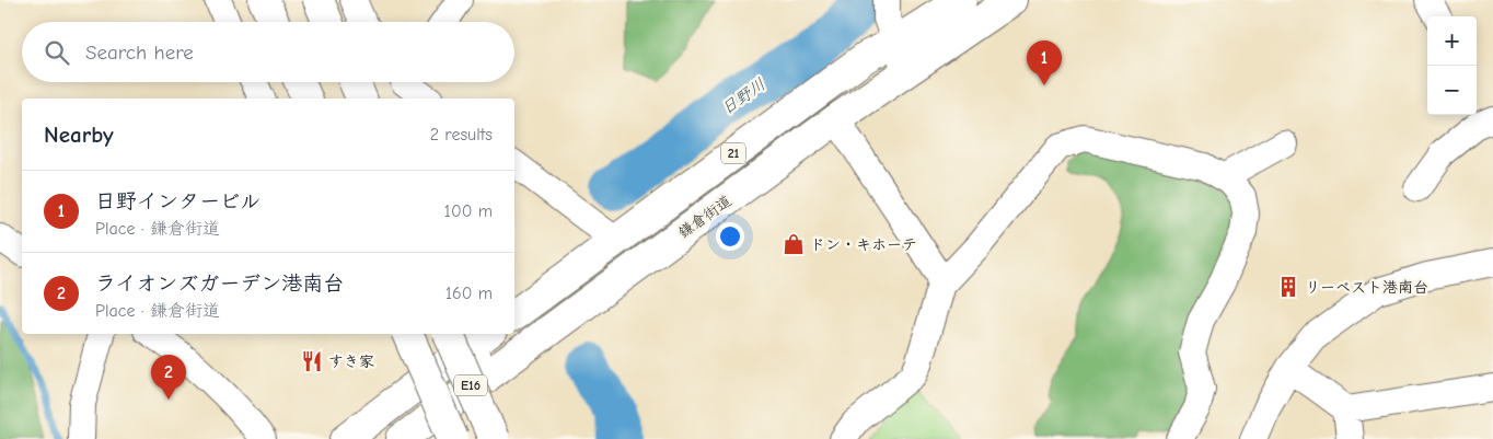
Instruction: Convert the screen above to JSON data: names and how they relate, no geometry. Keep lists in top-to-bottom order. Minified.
{"streets":{"main road":["21","鎌倉街道","E16"]},"water":["日野川"],"places":{"shop":["ドン・キホーテ"],"building":["リーベスト港南台"],"restaurant":["すき家"]},"page":{"map_buttons":["+","−"],"search":"Search here","pins":["1","2"],"heading":["Nearby","2 results"],"list":[{"mark":"1","name":"日野インタービル","note":"Place · 鎌倉街道","value":"100 m"},{"mark":"2","name":"ライオンズガーデン港南台","note":"Place · 鎌倉街道","value":"160 m"}]}}
